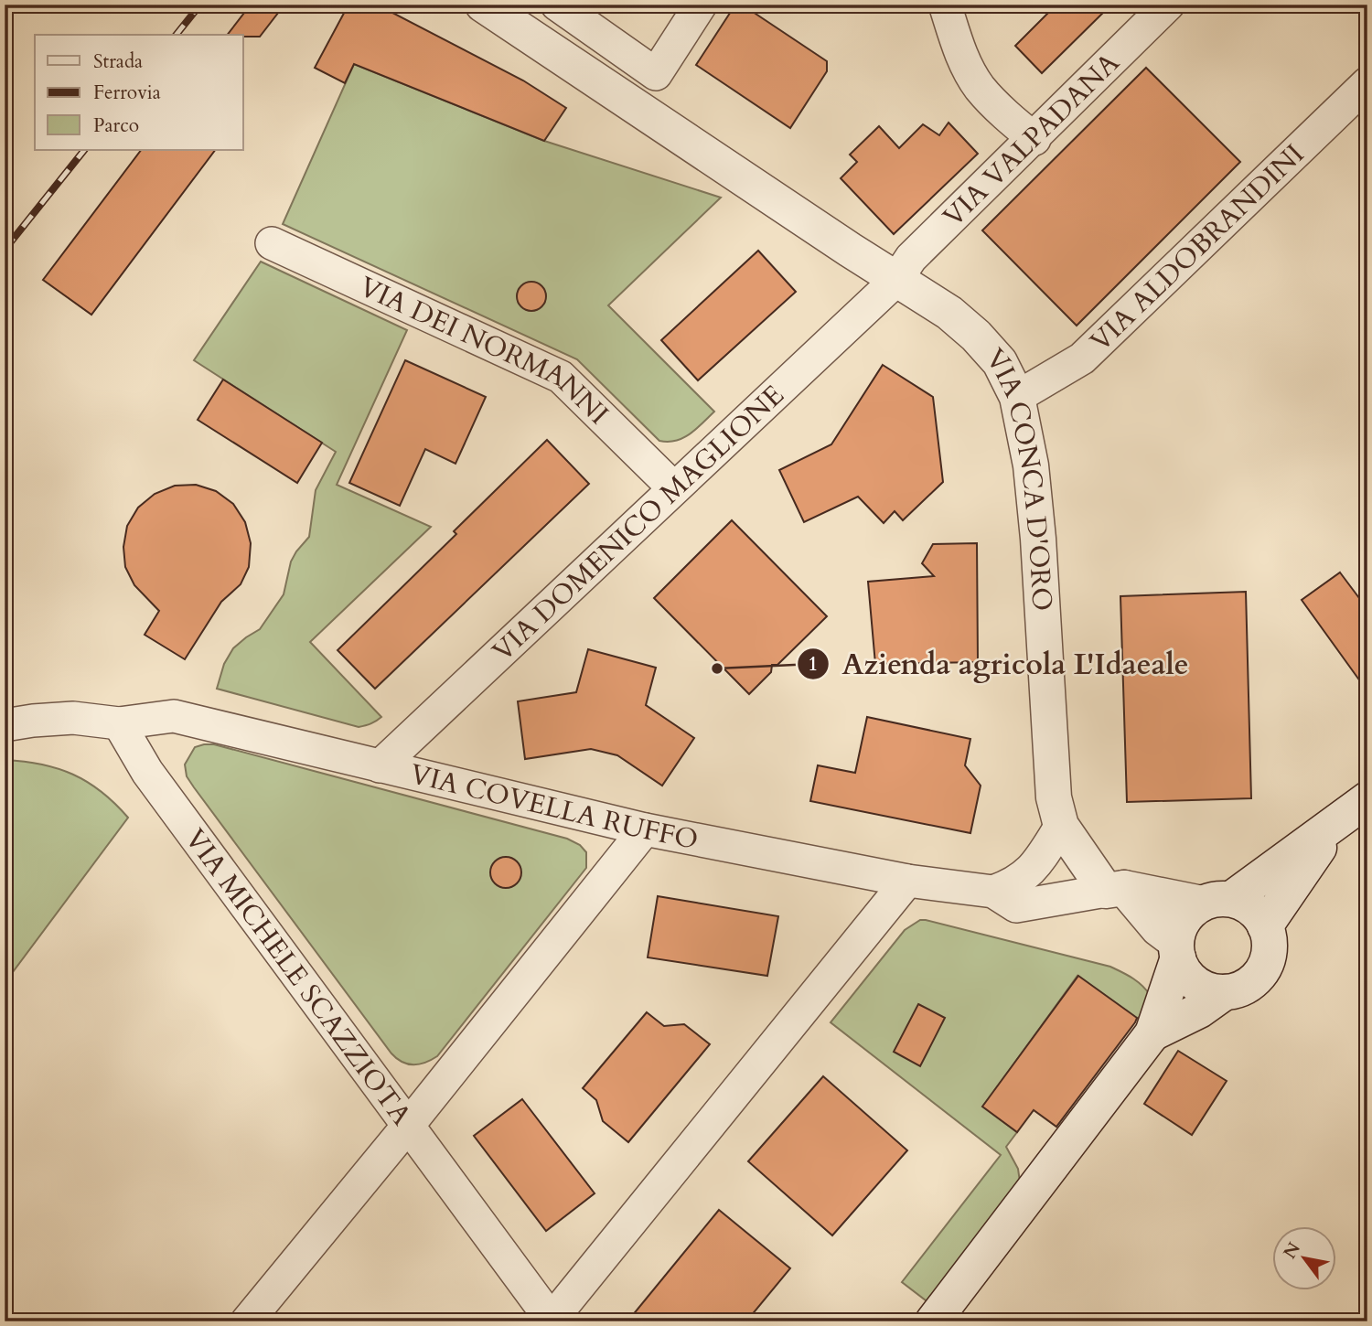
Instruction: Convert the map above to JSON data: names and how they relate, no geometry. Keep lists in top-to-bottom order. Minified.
{"streets":{"street":["VIA VALPADANA","VIA ALDOBRANDINI","VIA DEI NORMANNI","VIA CONCA D'ORO","VIA DOMENICO MAGLIONE","VIA COVELLA RUFFO","VIA MICHELE SCAZZIOTA"]},"crossings":[["VIA VALPADANA","VIA CONCA D'ORO"],["VIA VALPADANA","VIA DOMENICO MAGLIONE"],["VIA ALDOBRANDINI","VIA CONCA D'ORO"],["VIA DEI NORMANNI","VIA DOMENICO MAGLIONE"],["VIA CONCA D'ORO","VIA DOMENICO MAGLIONE"],["VIA DOMENICO MAGLIONE","VIA COVELLA RUFFO"],["VIA COVELLA RUFFO","VIA MICHELE SCAZZIOTA"]],"places":["Azienda agricola L'Idaeale"],"legend":["Strada","Ferrovia","Parco"],"north":"top left"}
